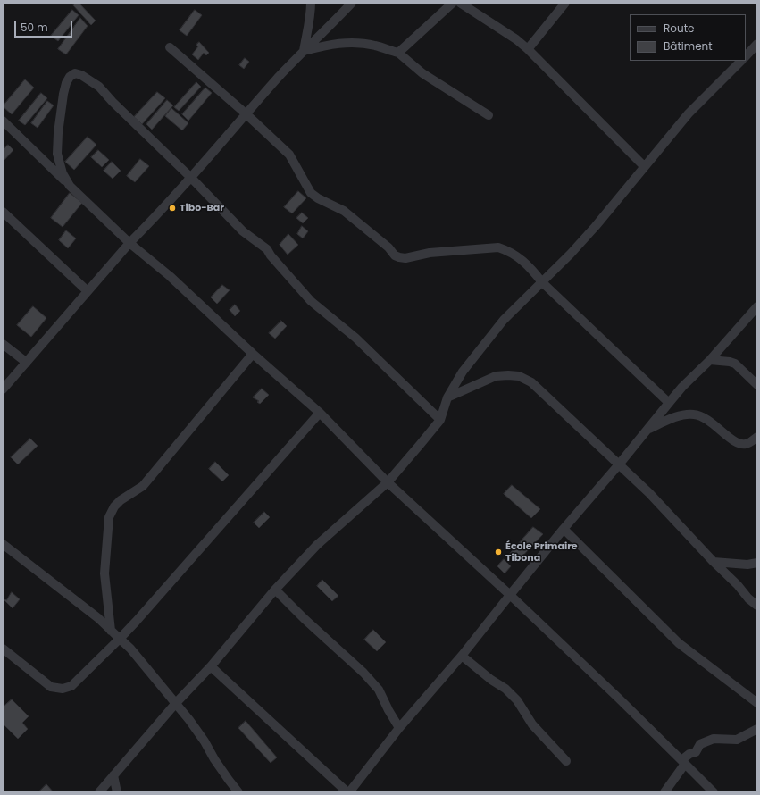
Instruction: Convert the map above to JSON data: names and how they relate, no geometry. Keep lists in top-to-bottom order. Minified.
{"places":["Tibo-Bar","École Primaire Tibona"],"legend":["Route","Bâtiment"],"scale_bar":"50 m"}
